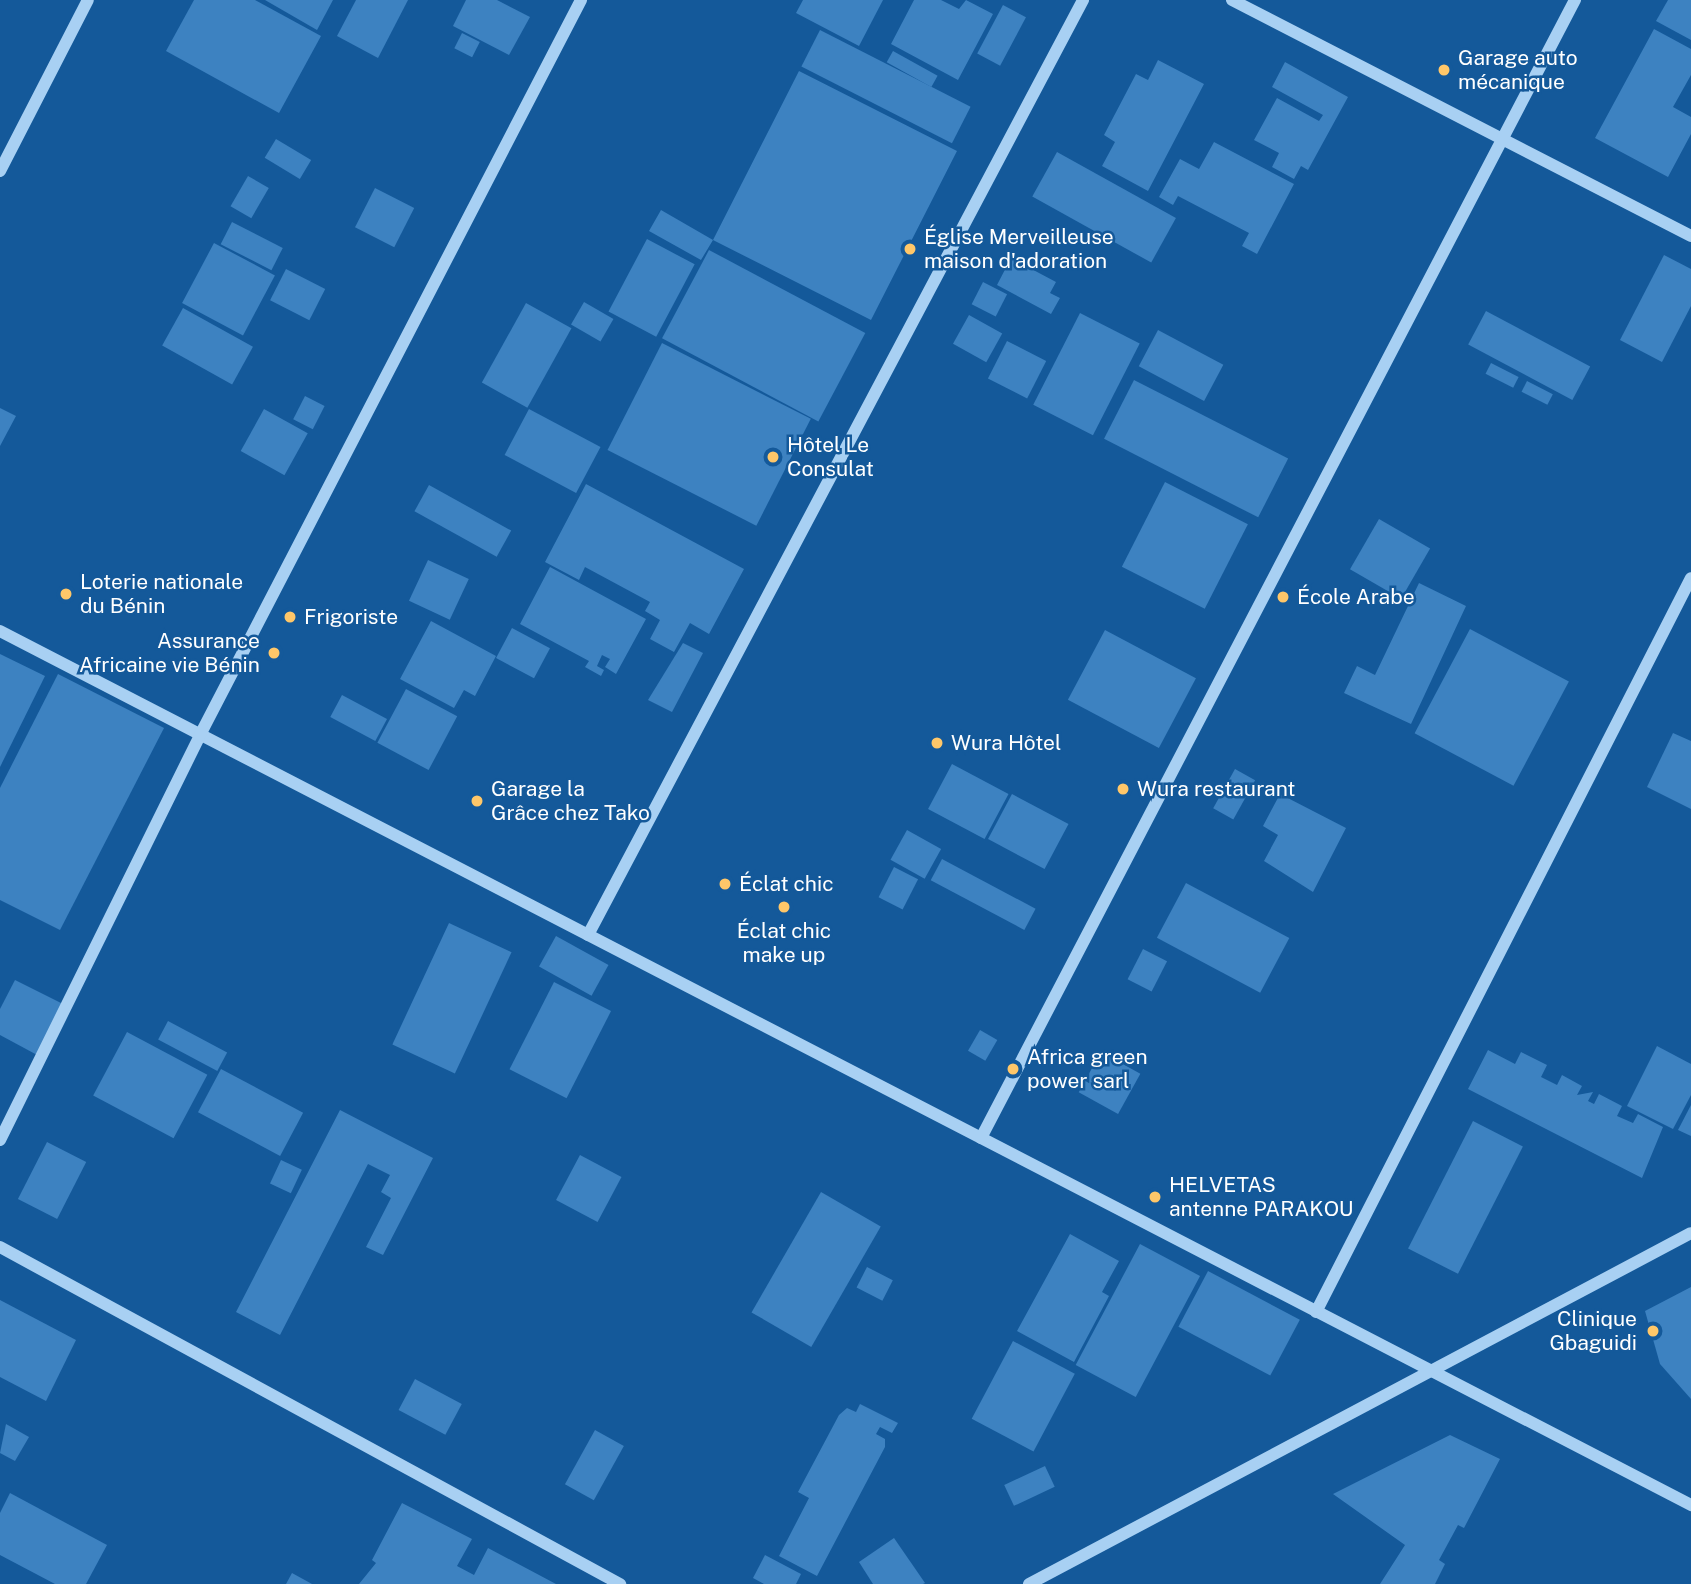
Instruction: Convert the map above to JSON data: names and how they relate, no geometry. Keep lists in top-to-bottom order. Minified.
{"places":["Garage auto mécanique","Église Merveilleuse maison d'adoration","Hôtel Le Consulat","Loterie nationale du Bénin","École Arabe","Frigoriste","Assurance Africaine vie Bénin","Wura Hôtel","Wura restaurant","Garage la Grâce chez Tako","Éclat chic","Éclat chic make up","Africa green power sarl","HELVETAS antenne PARAKOU","Clinique Gbaguidi"]}
